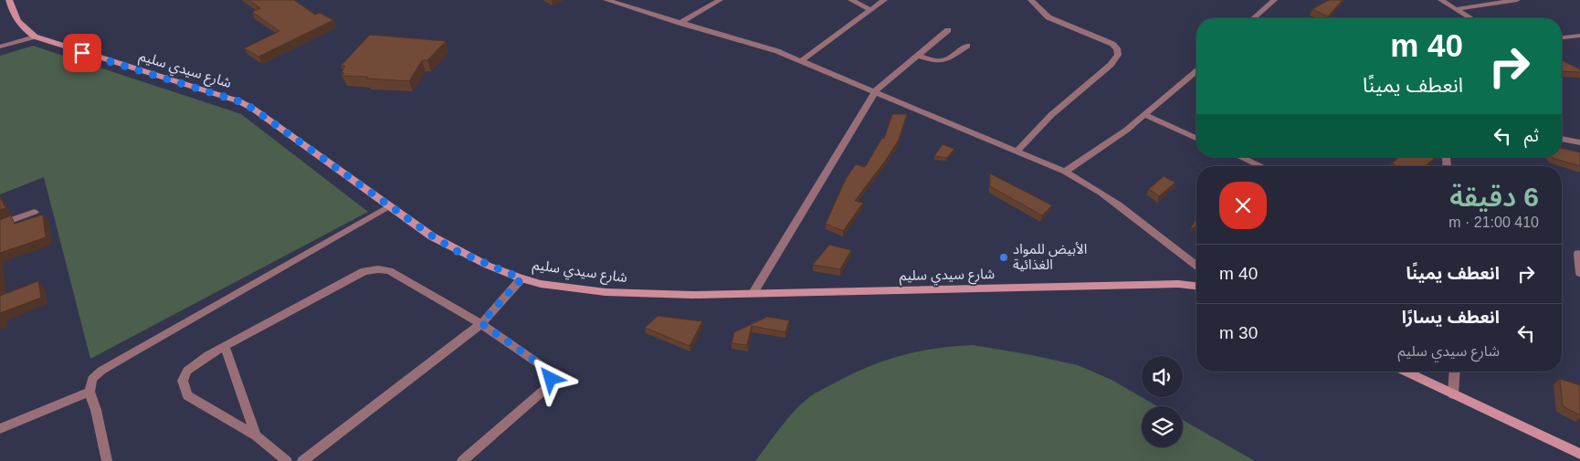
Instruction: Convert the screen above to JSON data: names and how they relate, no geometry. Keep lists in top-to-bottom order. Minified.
{"streets":{"main road":["شارع سيدي سليم"]},"places":["الأبيض للمواد الغذائية"],"page":{"turn":["40 m","انعطف يمينًا"],"then":"ثم","heading":["6 دقيقة","410 m · 21:00"],"list":[{"name":"انعطف يمينًا","value":"40 m"},{"name":"انعطف يسارًا","note":"شارع سيدي سليم","value":"30 m"}]}}
